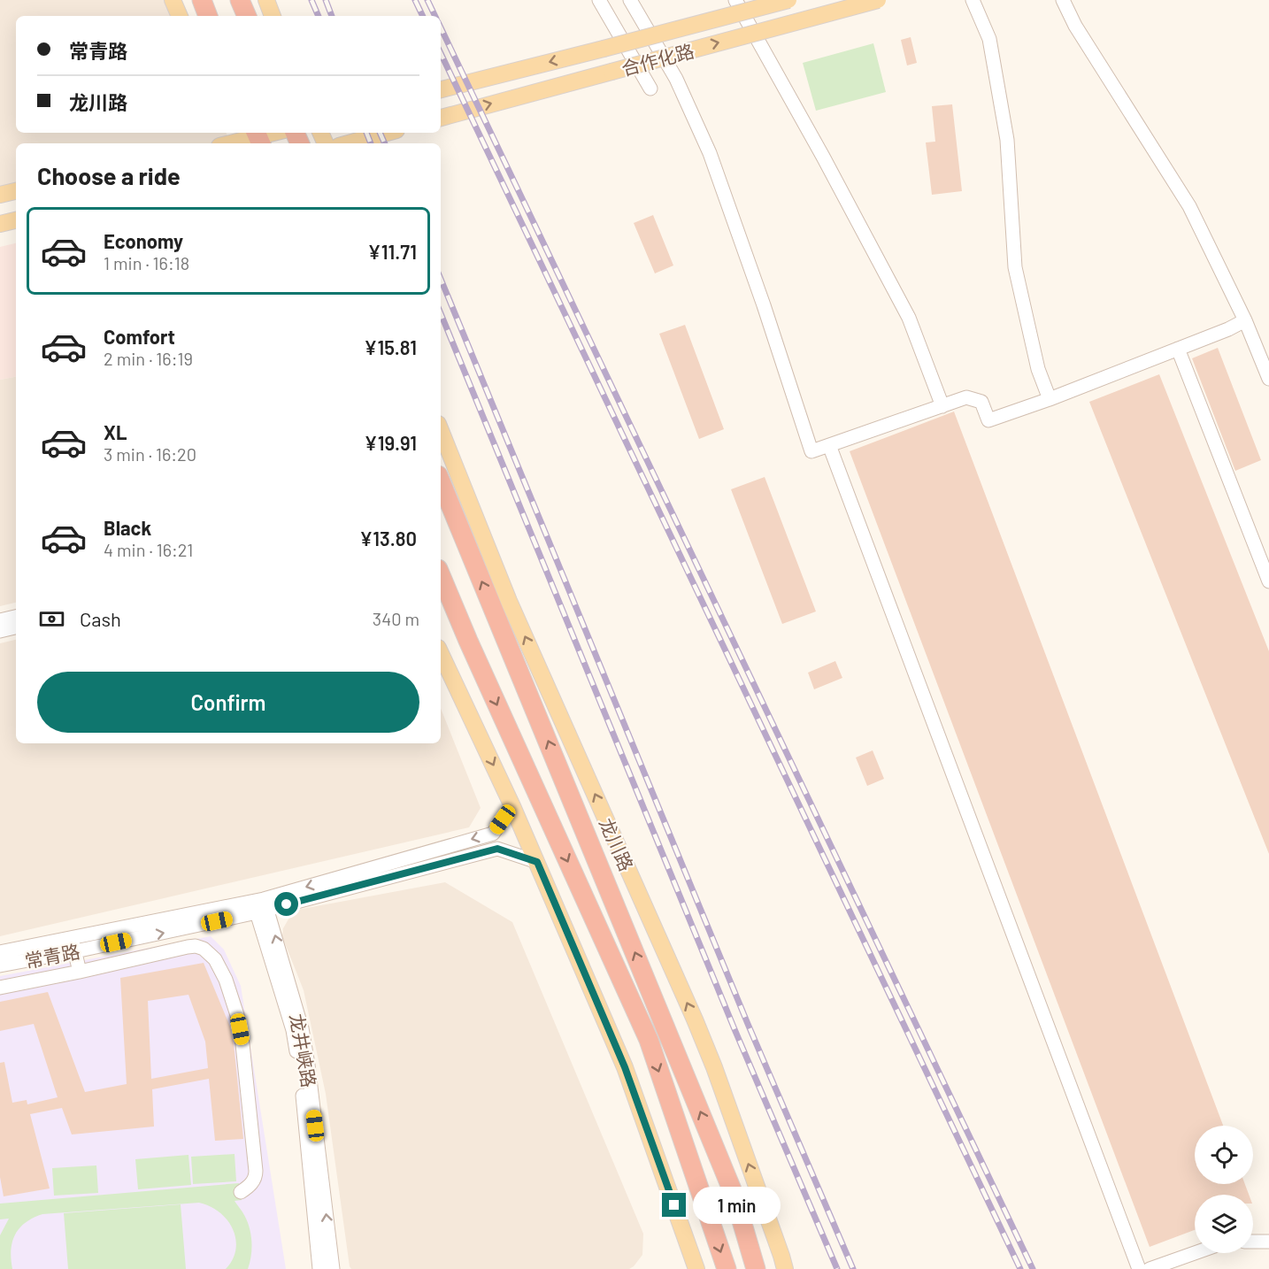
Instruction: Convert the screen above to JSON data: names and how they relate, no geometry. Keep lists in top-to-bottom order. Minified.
{"streets":{"highway":["龙川路"],"main road":["合作化路"],"street":["常青路","龙井峡路"]},"crossings":[["常青路","龙井峡路"]],"page":{"banner":["常青路","龙川路"],"heading":"Choose a ride","list":[{"name":"Economy","note":"1 min · 16:18","value":"¥11.71"},{"name":"Comfort","note":"2 min · 16:19","value":"¥15.81"},{"name":"XL","note":"3 min · 16:20","value":"¥19.91"},{"name":"Black","note":"4 min · 16:21","value":"¥13.80"}],"pay":["Cash","340 m"],"buttons":"Confirm","bubble":"1 min"}}
